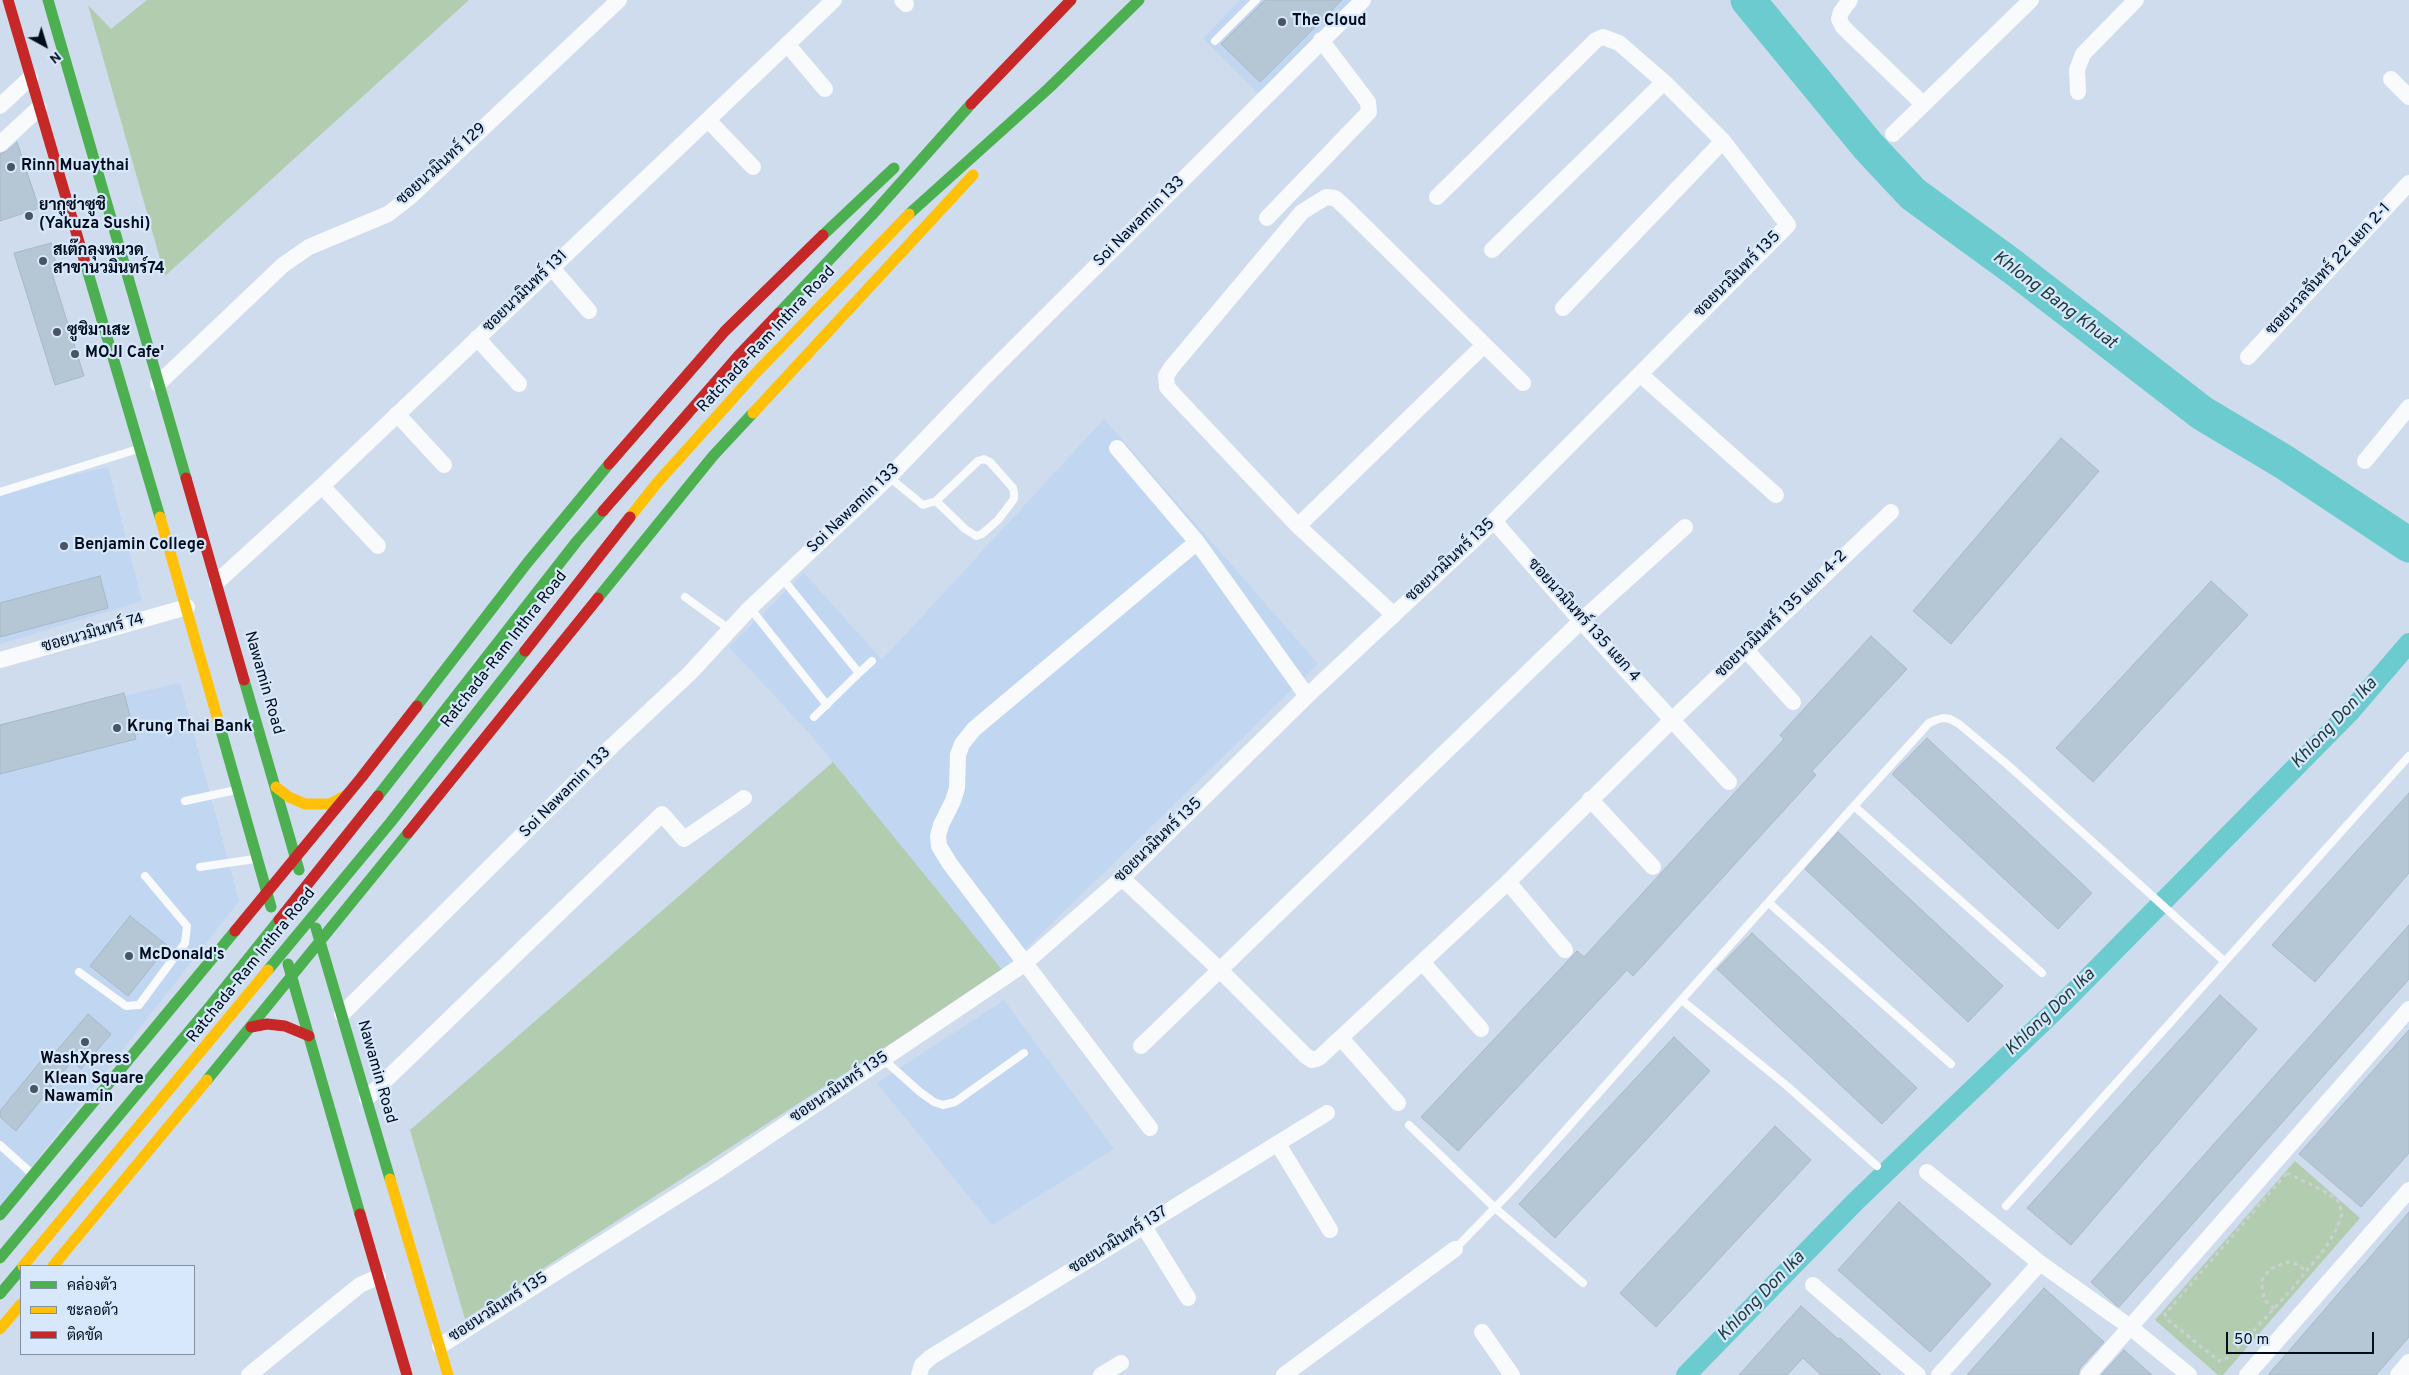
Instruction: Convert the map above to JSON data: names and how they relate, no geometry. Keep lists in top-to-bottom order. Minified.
{"streets":{"main road":["Ratchada-Ram Inthra Road","Nawamin Road"],"street":["ซอยนวมินทร์ 129","Soi Nawamin 133","ซอยนวลจันทร์ 22 แยก 2-1","ซอยนวมินทร์ 135","ซอยนวมินทร์ 131","ซอยนวมินทร์ 135 แยก 4-2","ซอยนวมินทร์ 135 แยก 4","ซอยนวมินทร์ 74","ซอยนวมินทร์ 137"]},"crossings":[["ซอยนวมินทร์ 129","Nawamin Road"],["Soi Nawamin 133","Nawamin Road"],["ซอยนวมินทร์ 135","ซอยนวมินทร์ 135 แยก 4"],["ซอยนวมินทร์ 135","Nawamin Road"],["ซอยนวมินทร์ 131","Nawamin Road"],["Ratchada-Ram Inthra Road","Nawamin Road"],["ซอยนวมินทร์ 135 แยก 4-2","ซอยนวมินทร์ 135 แยก 4"]],"water":["Khlong Bang Khuat","Khlong Don Ika"],"places":["The Cloud","Rinn Muaythai","ยากูซ่าซูชิ (Yakuza Sushi)","สเต๊กลุงหนวด สาขานวมินทร์74","ซูชิมาเสะ","MOJI Cafe'","Benjamin College","Krung Thai Bank","McDonald's","WashXpress","Klean Square Nawamin"],"legend":["คล่องตัว","ชะลอตัว","ติดขัด"],"scale_bar":"50 m","north":"bottom right"}
